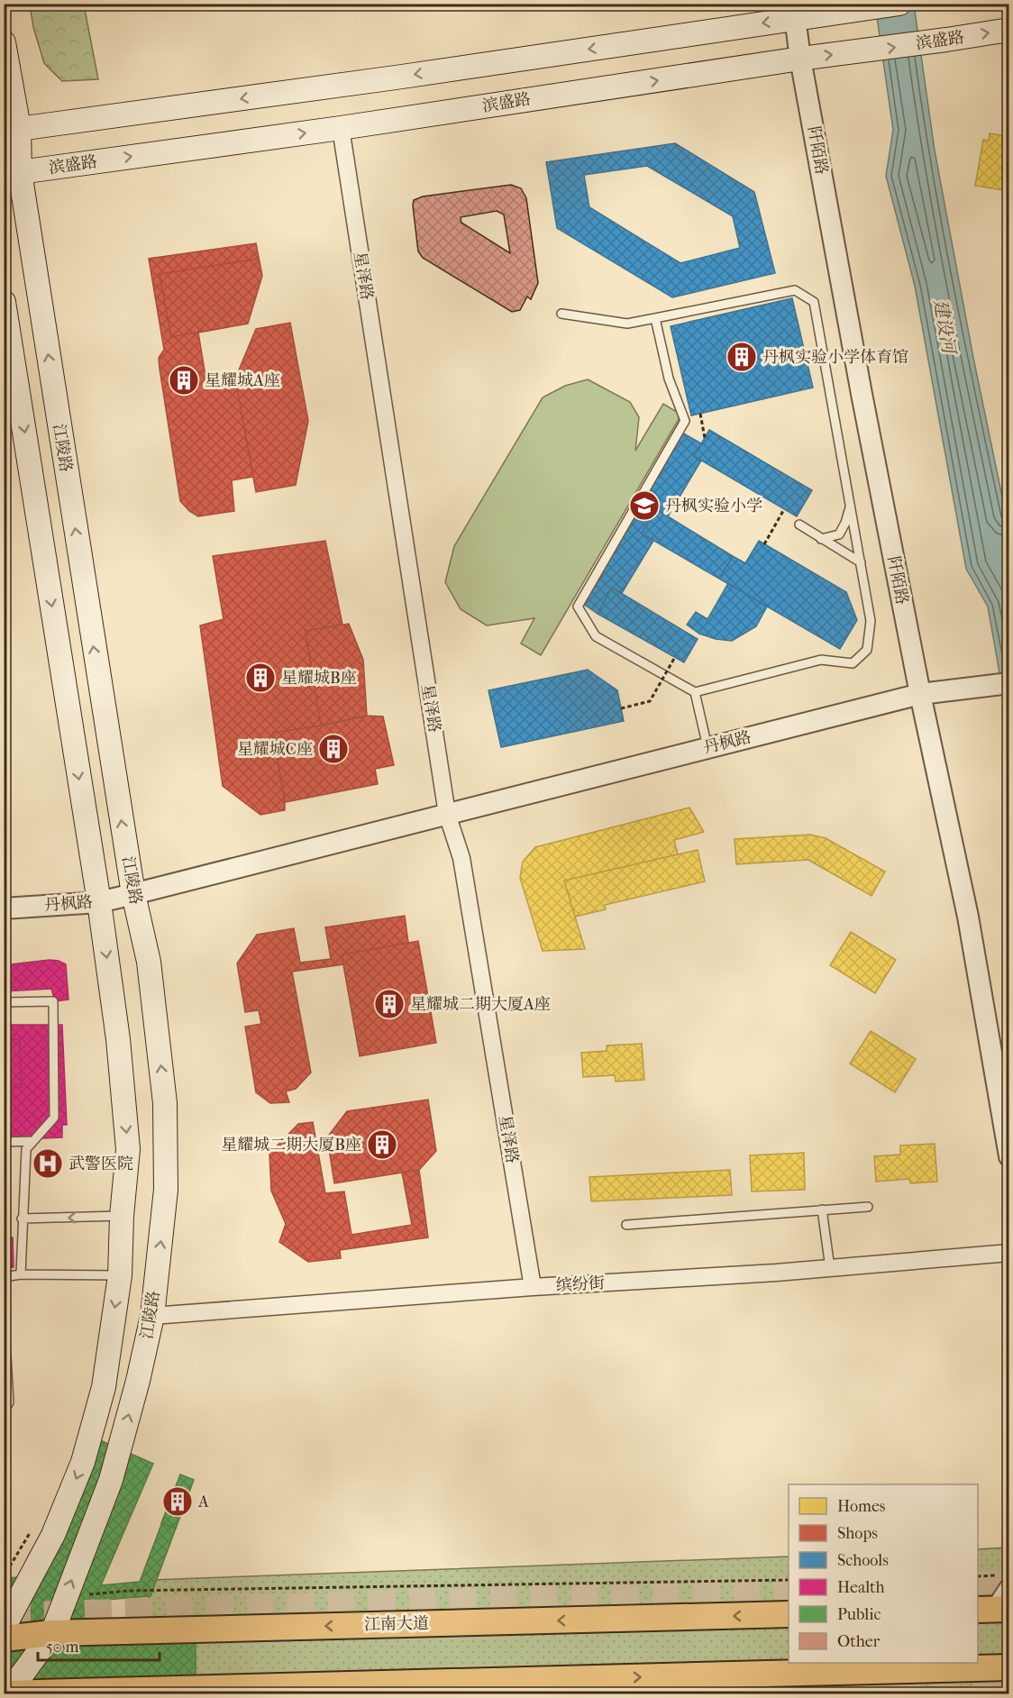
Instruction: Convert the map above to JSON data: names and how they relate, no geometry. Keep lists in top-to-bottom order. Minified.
{"streets":{"main road":["滨盛路","江陵路","江南大道"],"street":["阡陌路","星泽路","丹枫路","缤纷街"]},"crossings":[["滨盛路","阡陌路"],["滨盛路","星泽路"],["滨盛路","江陵路"],["阡陌路","丹枫路"],["星泽路","丹枫路"],["星泽路","缤纷街"],["江陵路","丹枫路"],["江陵路","缤纷街"],["江陵路","江南大道"]],"water":["建设河"],"places":{"building":["丹枫实验小学体育馆","星耀城A座","星耀城B座","星耀城C座","星耀城二期大厦A座","星耀城二期大厦B座","A"],"school or university":["丹枫实验小学"],"hospital":["武警医院"]},"legend":["Homes","Shops","Schools","Health","Public","Other"],"scale_bar":"50 m"}
